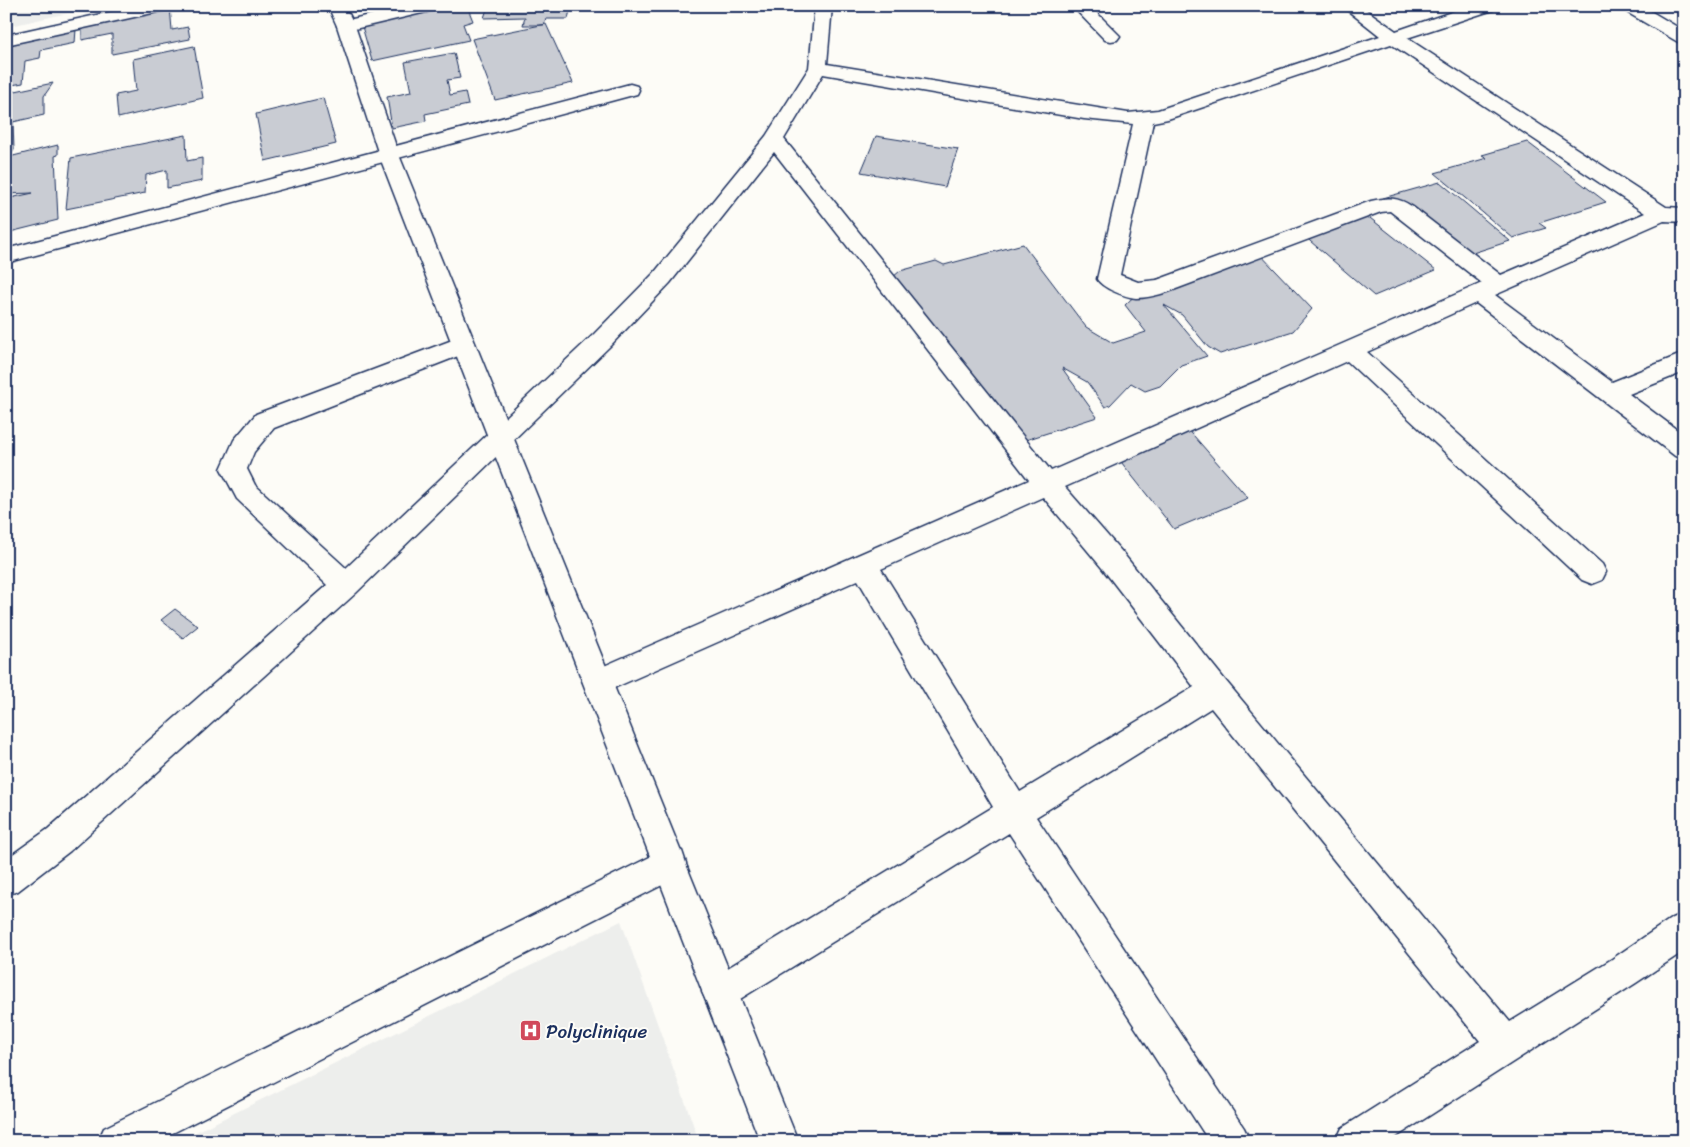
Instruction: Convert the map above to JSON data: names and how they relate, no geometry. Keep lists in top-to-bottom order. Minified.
{"places":{"hospital":["Polyclinique"]}}
